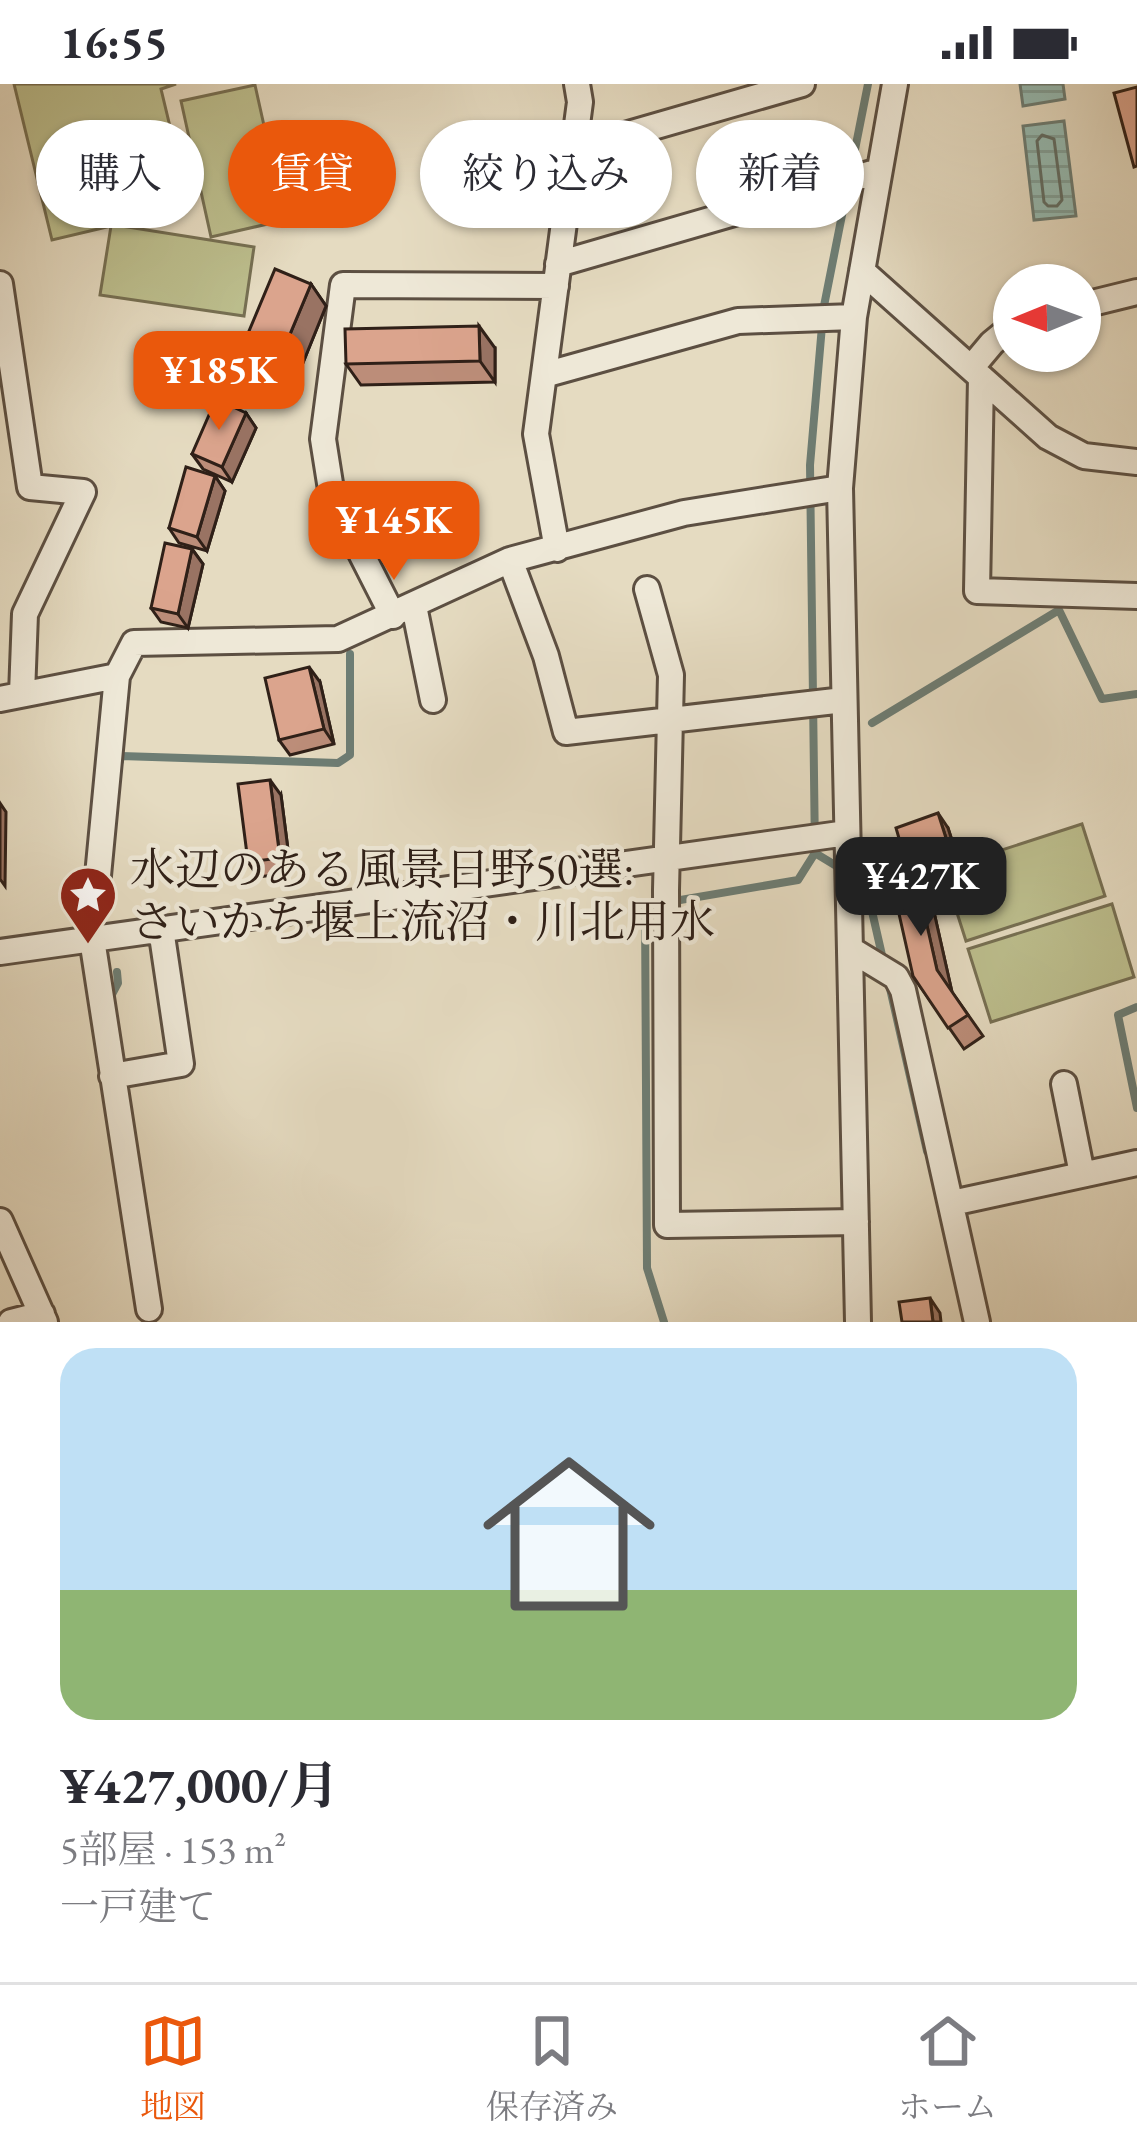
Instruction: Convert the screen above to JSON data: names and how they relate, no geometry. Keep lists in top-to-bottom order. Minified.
{"places":{"place":["水辺のある風景日野50選: さいかち堰上流沼・川北用水"]},"north":"left","page":{"status":"16:55","chip":["購入","賃貸","絞り込み","新着"],"price":["¥185K","¥145K","¥427K"],"list":[{"name":"¥427,000/月","note":"5部屋 · 153 m² · 一戸建て"}],"tabs":["地図","保存済み","ホーム"]}}
